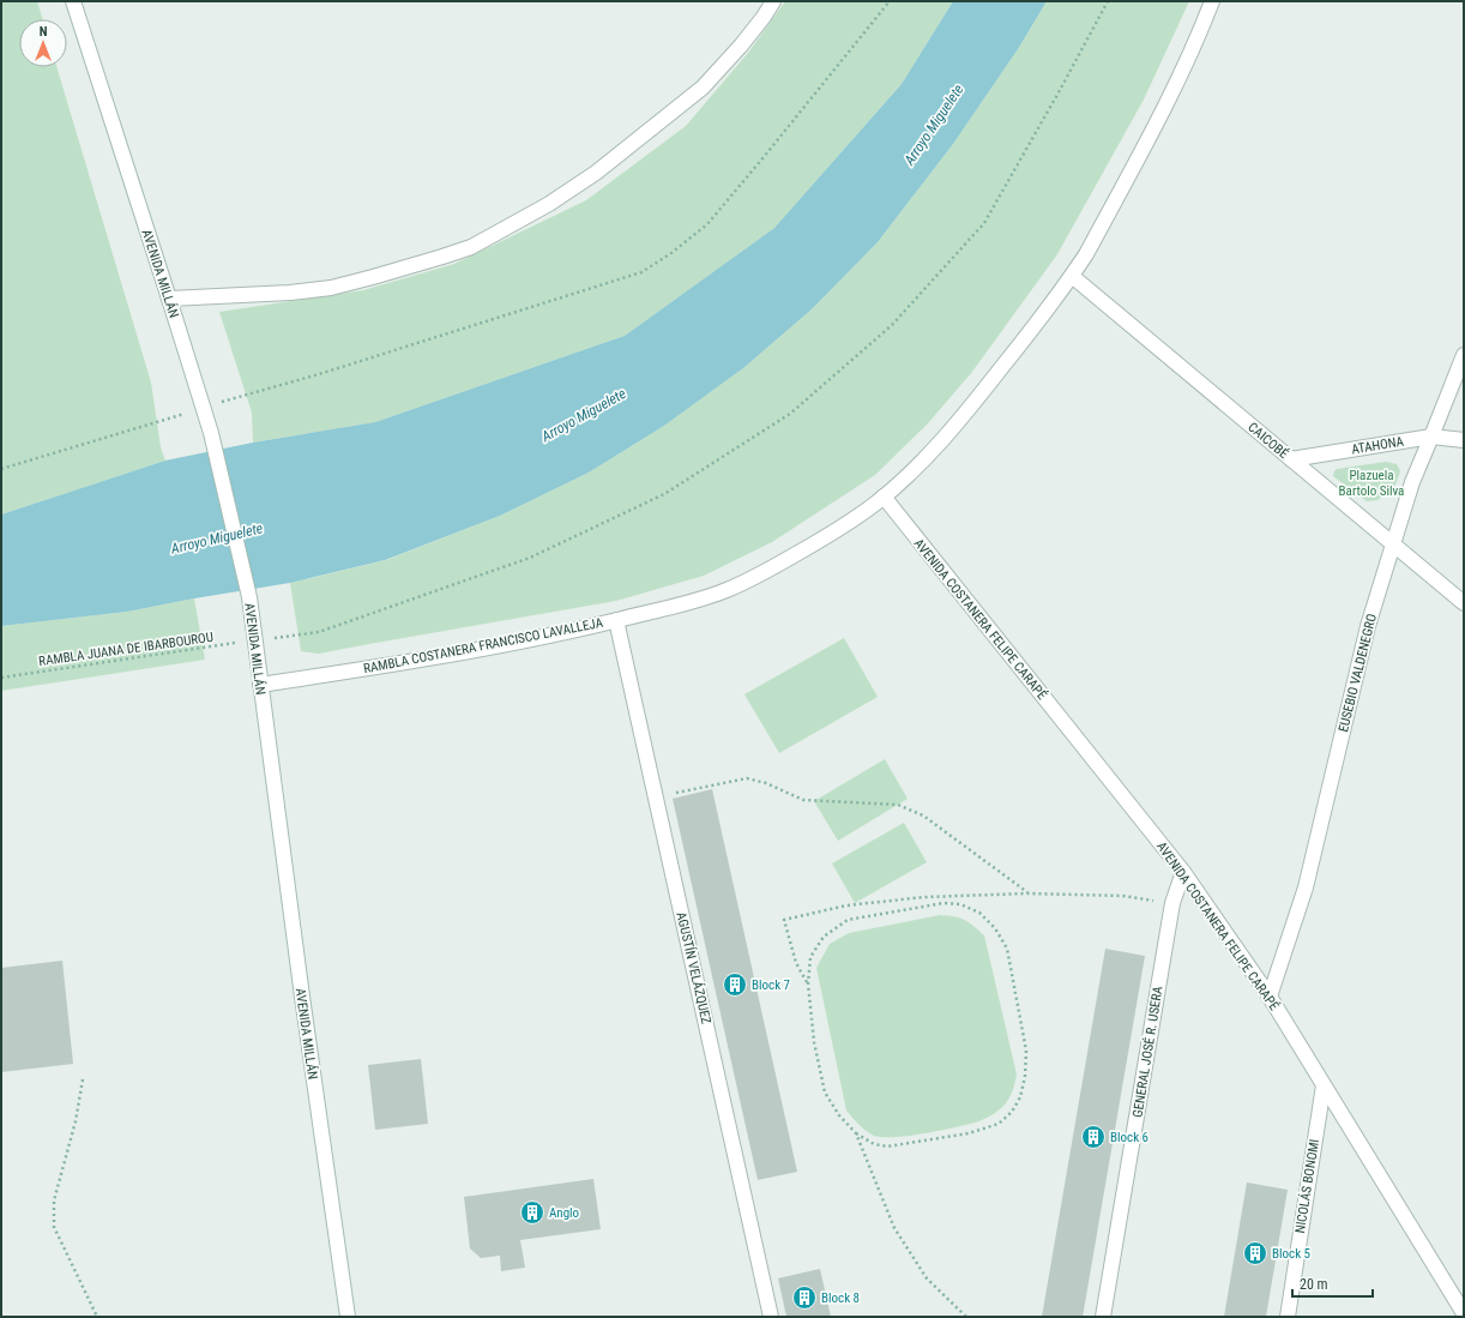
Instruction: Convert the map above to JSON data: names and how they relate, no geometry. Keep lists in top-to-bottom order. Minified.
{"streets":{"street":["AVENIDA MILLÁN","CAICOBÉ","ATAHONA","AVENIDA COSTANERA FELIPE CARAPÉ","RAMBLA COSTANERA FRANCISCO LAVALLEJA","EUSEBIO VALDENEGRO","AGUSTÍN VELÁZQUEZ","GENERAL JOSÉ R. USERA","NICOLÁS BONOMI"],"path":["RAMBLA JUANA DE IBARBOUROU"]},"crossings":[["AVENIDA MILLÁN","RAMBLA COSTANERA FRANCISCO LAVALLEJA"],["AVENIDA MILLÁN","RAMBLA JUANA DE IBARBOUROU"],["CAICOBÉ","ATAHONA"],["CAICOBÉ","RAMBLA COSTANERA FRANCISCO LAVALLEJA"],["CAICOBÉ","EUSEBIO VALDENEGRO"],["ATAHONA","EUSEBIO VALDENEGRO"],["AVENIDA COSTANERA FELIPE CARAPÉ","RAMBLA COSTANERA FRANCISCO LAVALLEJA"],["AVENIDA COSTANERA FELIPE CARAPÉ","EUSEBIO VALDENEGRO"],["AVENIDA COSTANERA FELIPE CARAPÉ","GENERAL JOSÉ R. USERA"],["AVENIDA COSTANERA FELIPE CARAPÉ","NICOLÁS BONOMI"],["RAMBLA COSTANERA FRANCISCO LAVALLEJA","AGUSTÍN VELÁZQUEZ"]],"water":["Arroyo Miguelete"],"parks":["Plazuela Bartolo Silva"],"places":{"building":["Block 7","Block 6","Anglo","Block 5","Block 8"]},"scale_bar":"20 m","north":"top"}
